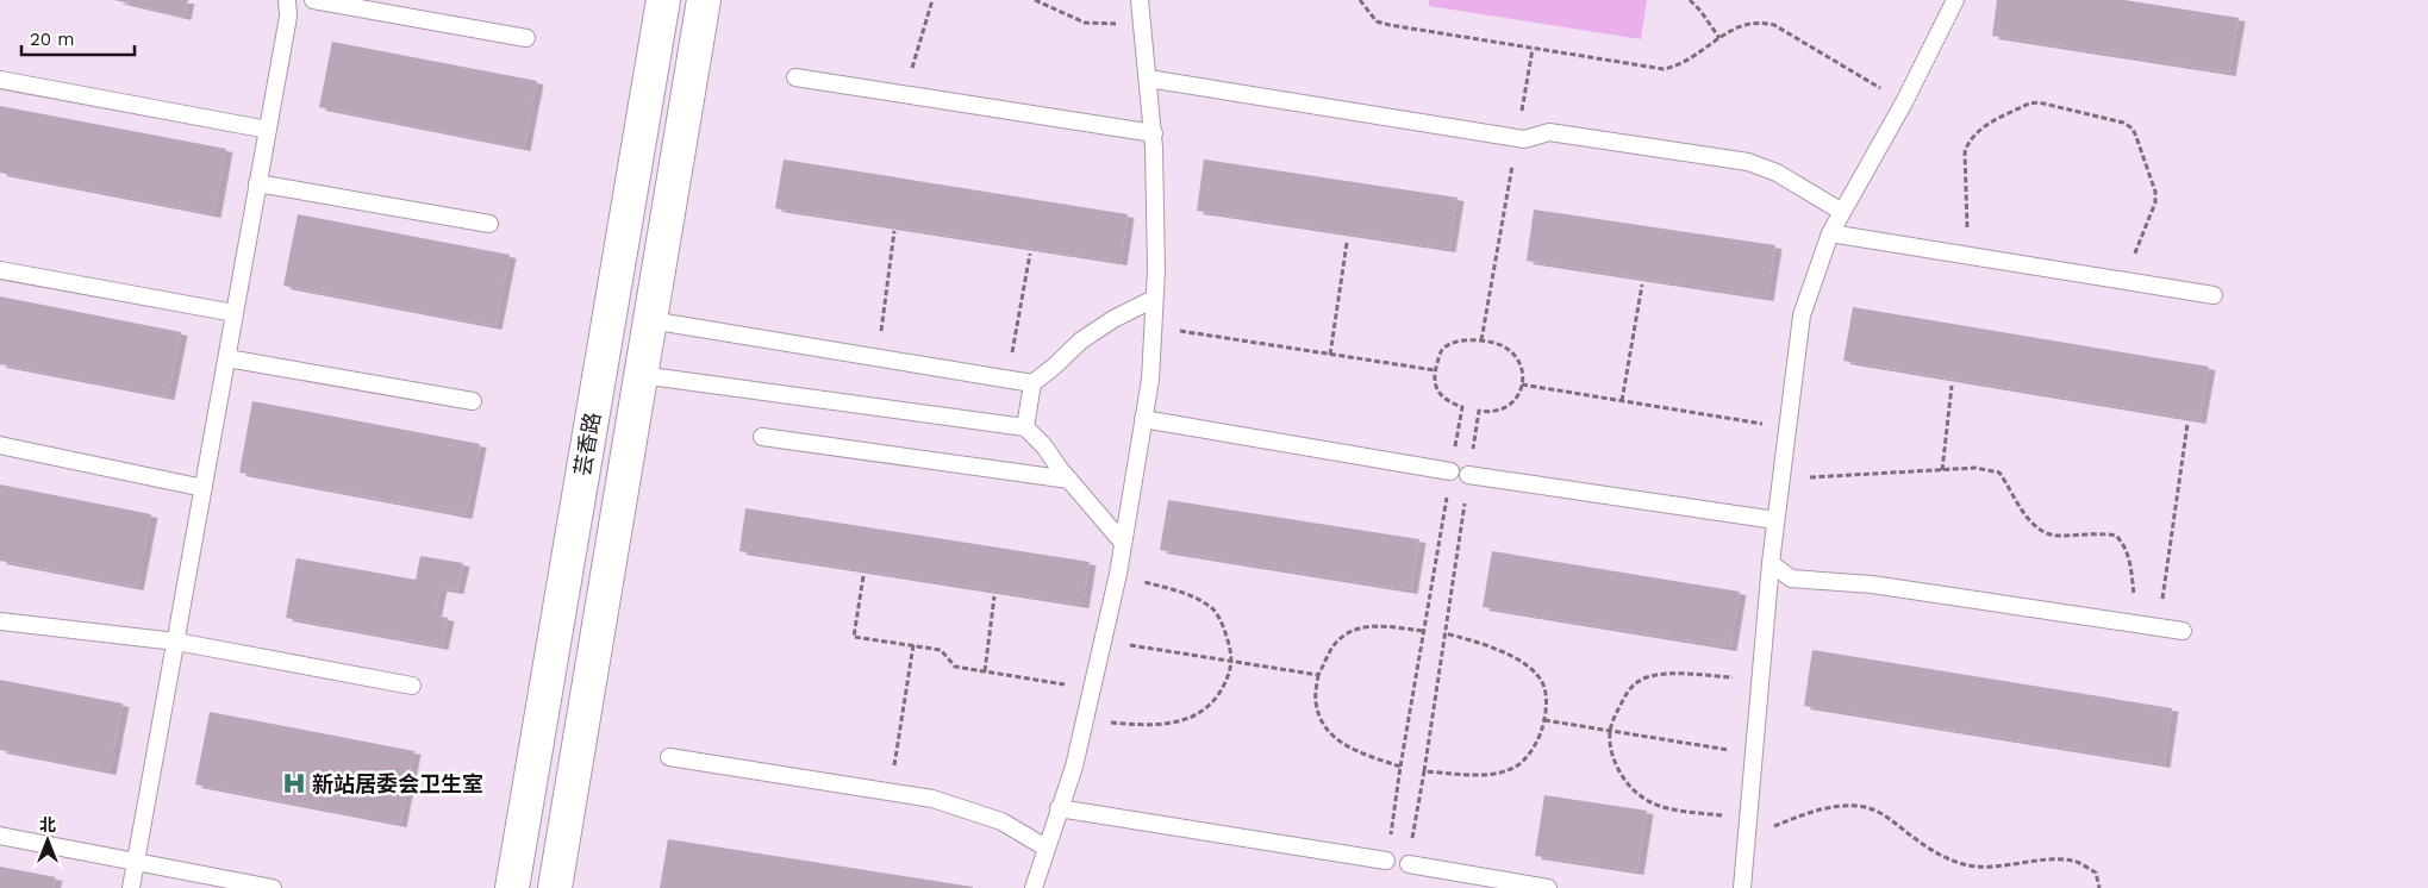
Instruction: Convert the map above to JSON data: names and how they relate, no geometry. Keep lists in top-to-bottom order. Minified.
{"streets":{"street":["芸香路"]},"places":{"hospital":["新站居委会卫生室"]},"scale_bar":"20 m","north":"top"}
